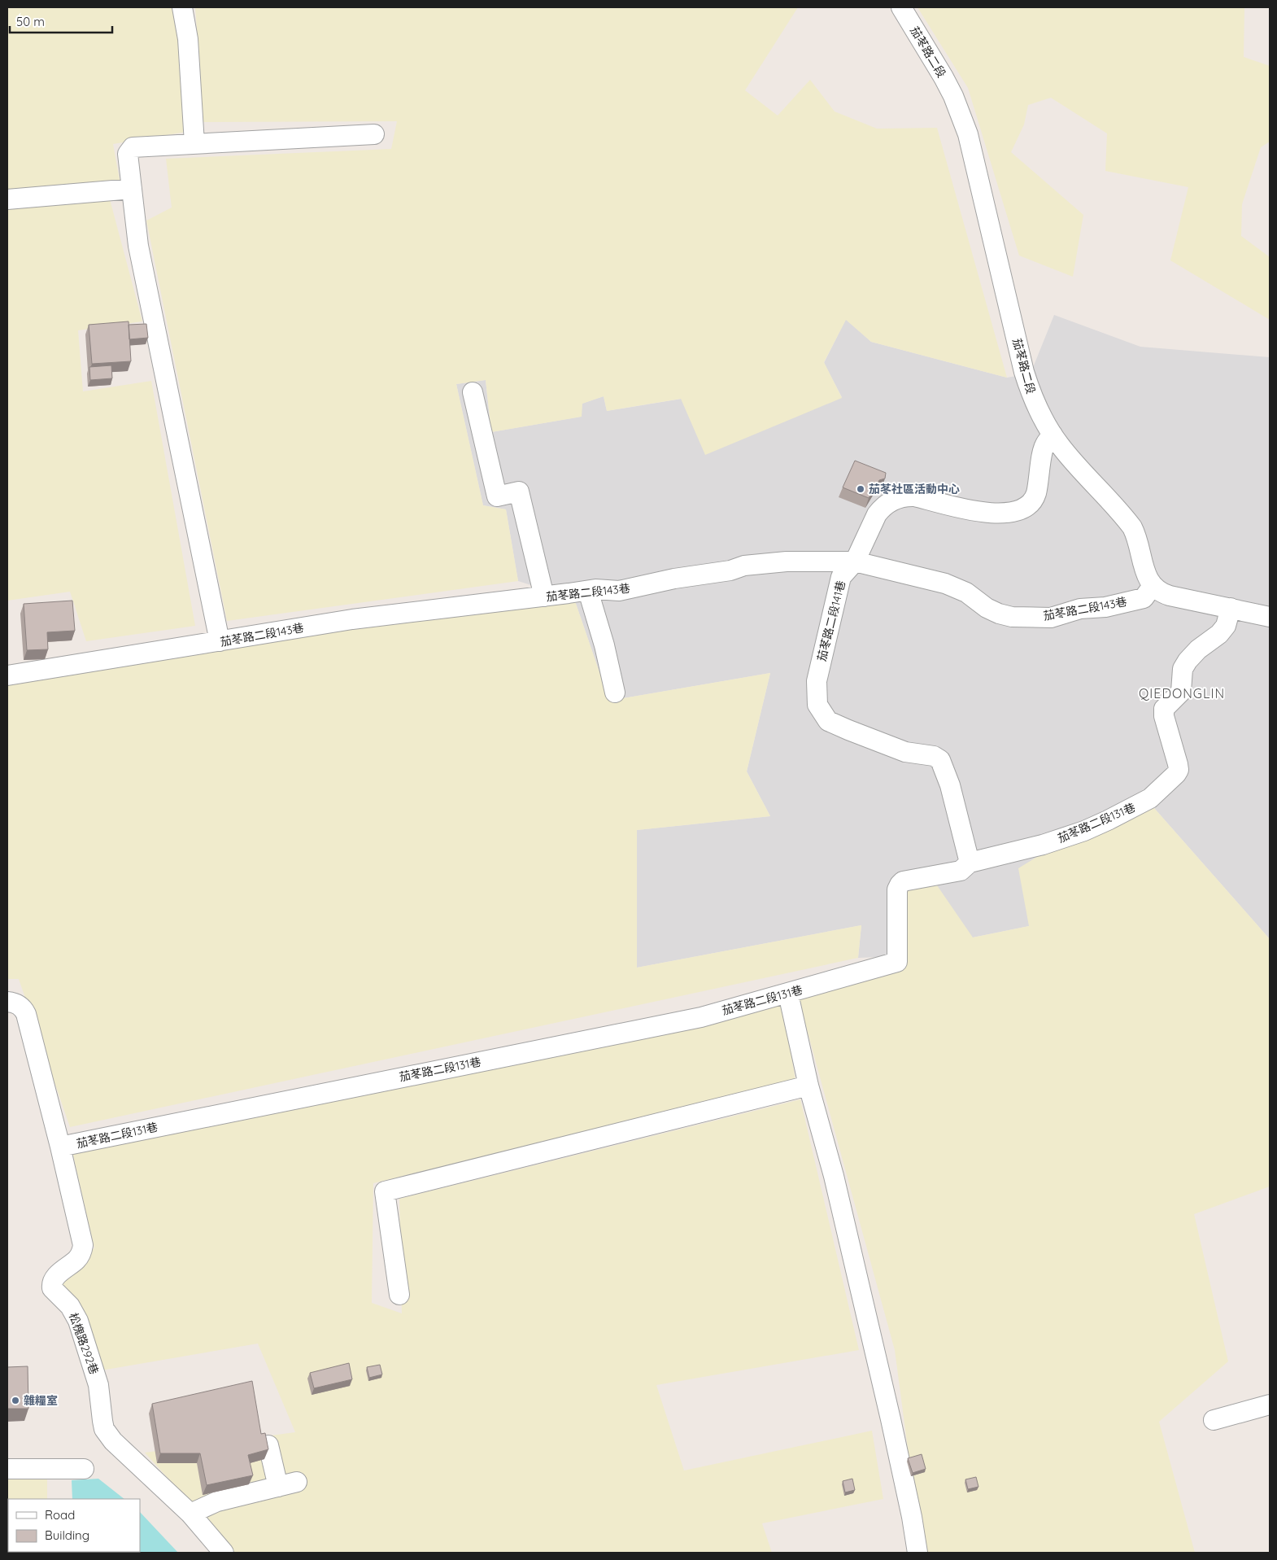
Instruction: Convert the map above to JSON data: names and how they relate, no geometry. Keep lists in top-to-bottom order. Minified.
{"streets":{"street":["茄苳路二段","茄苳路二段143巷","茄苳路二段141巷","茄苳路二段131巷","松槐路292巷"]},"crossings":[["茄苳路二段","茄苳路二段143巷"],["茄苳路二段","茄苳路二段141巷"],["茄苳路二段143巷","茄苳路二段141巷"],["茄苳路二段141巷","茄苳路二段131巷"],["茄苳路二段131巷","松槐路292巷"]],"districts":["QIEDONGLIN"],"places":["茄苳社區活動中心","雜糧室"],"legend":["Road","Building"],"scale_bar":"50 m"}
